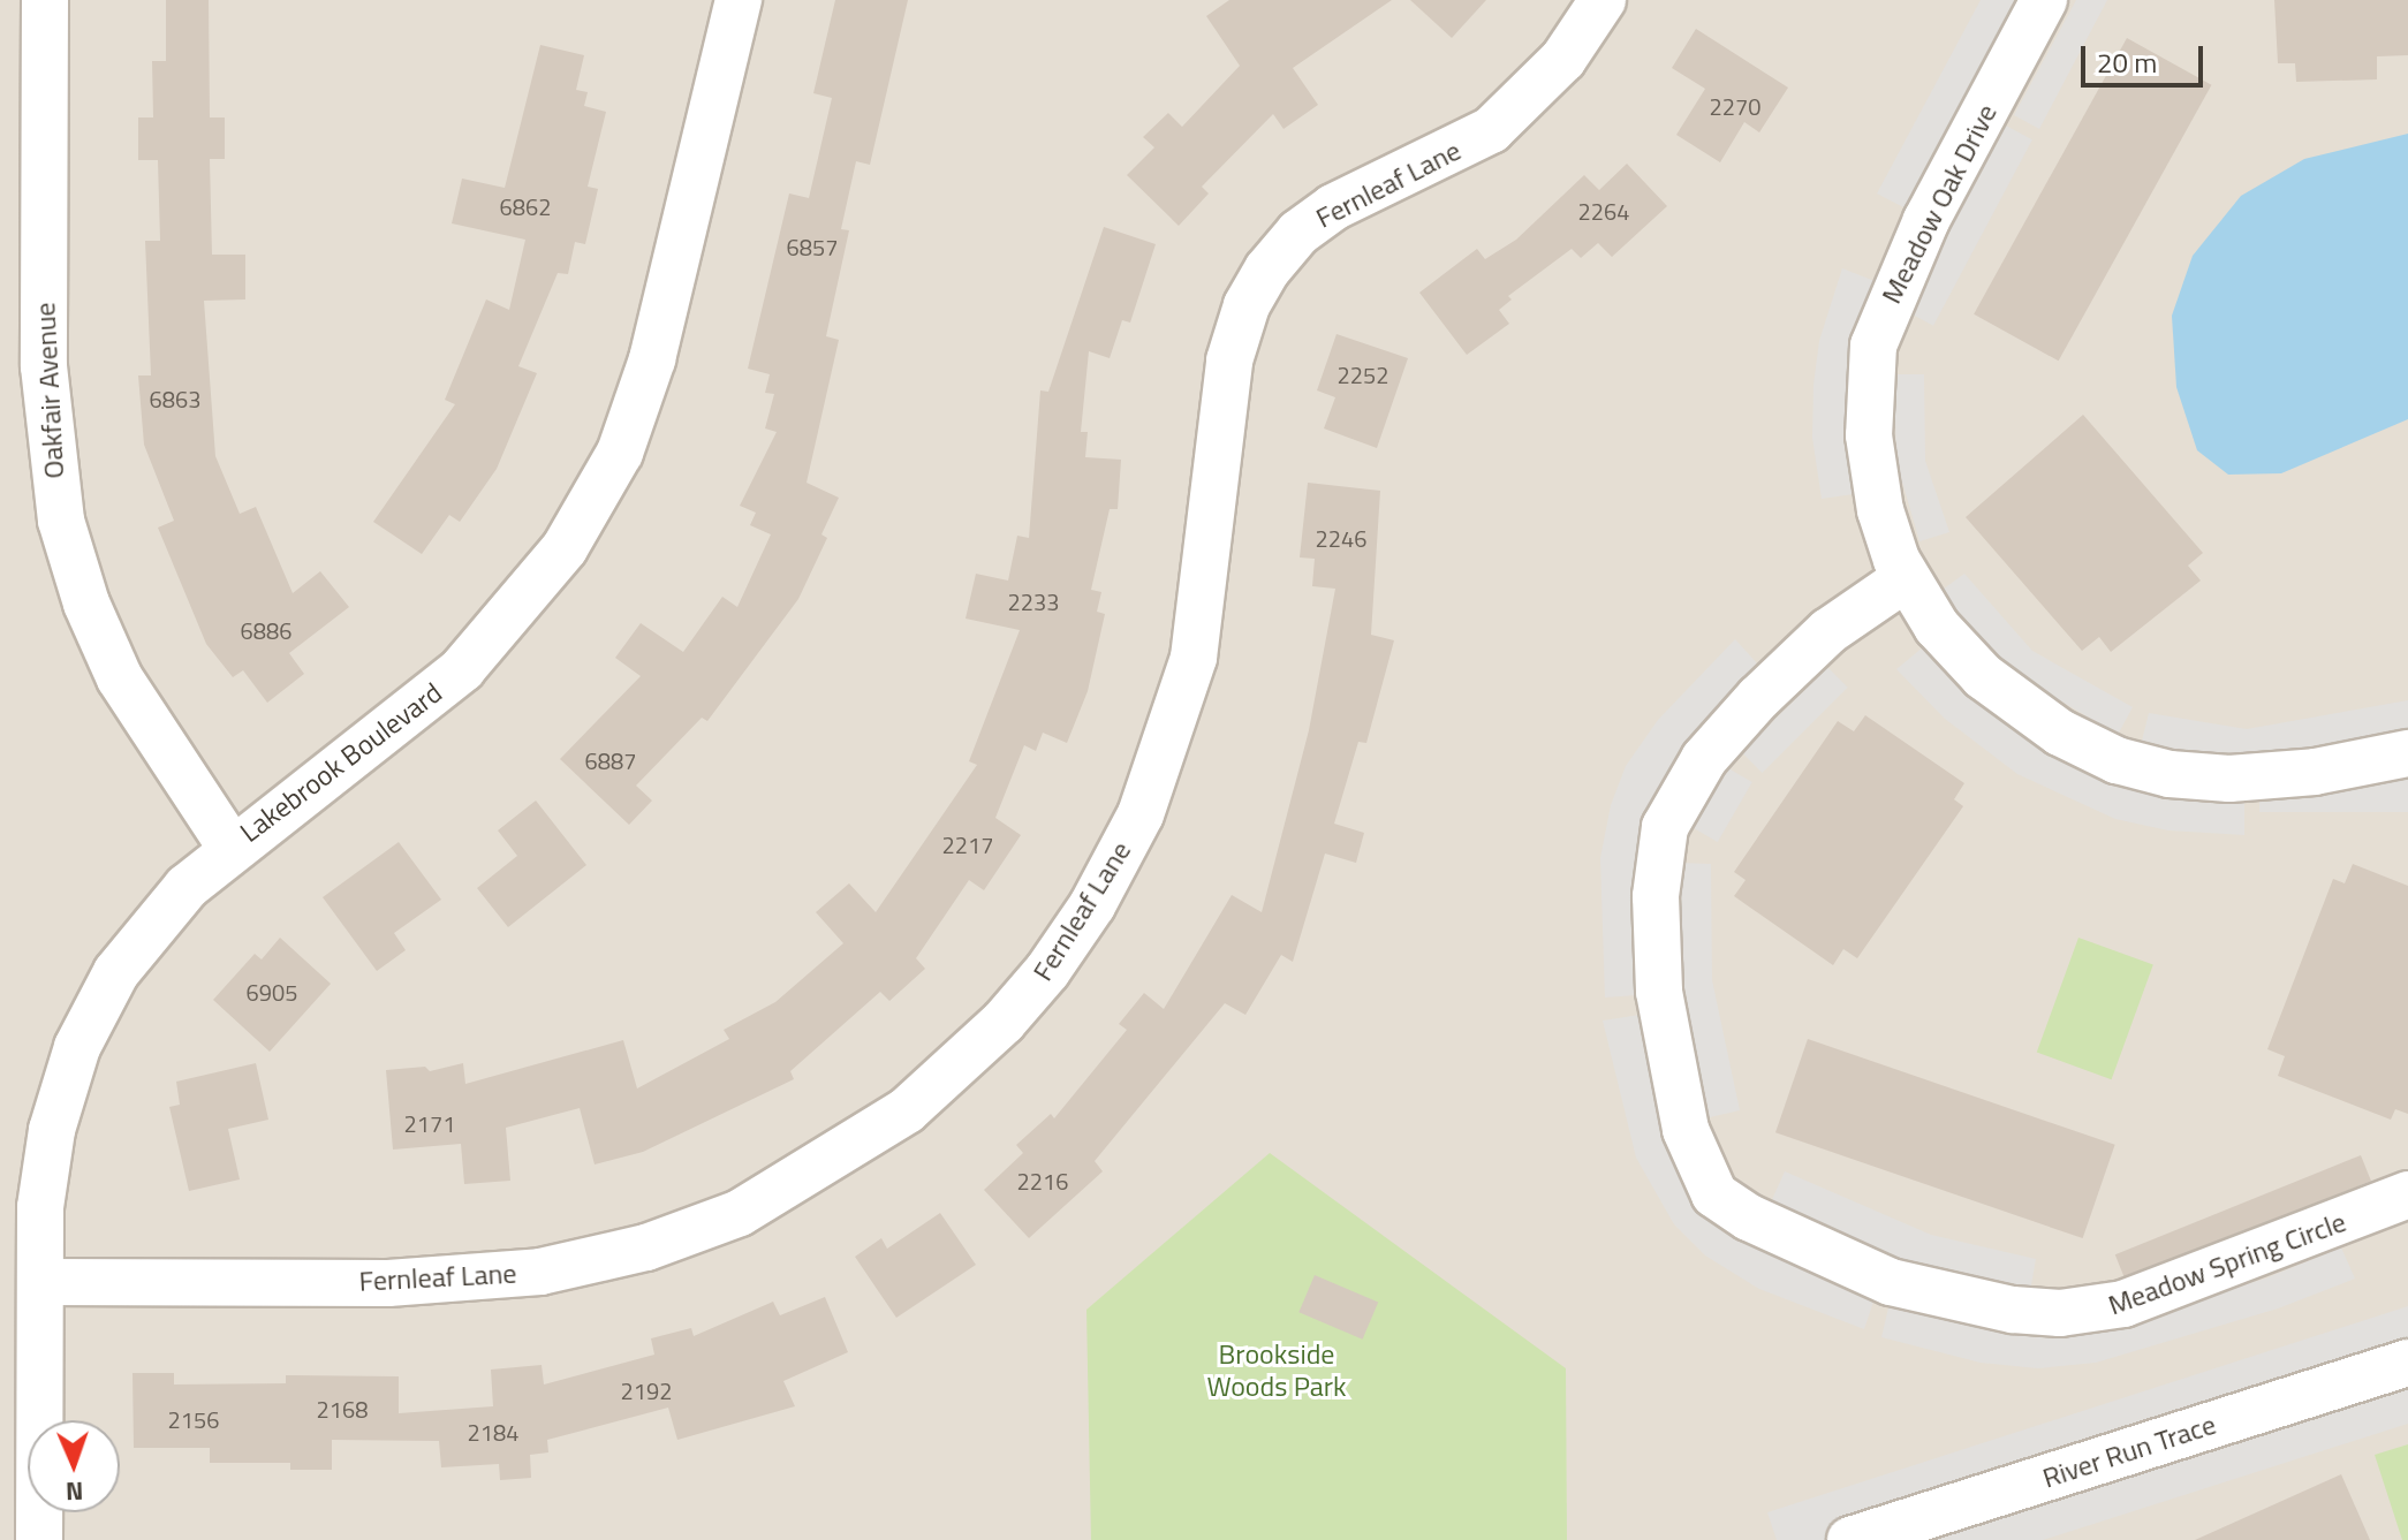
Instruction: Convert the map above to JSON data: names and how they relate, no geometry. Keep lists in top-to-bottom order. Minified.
{"streets":{"street":["Fernleaf Lane","Meadow Oak Drive","Oakfair Avenue","Lakebrook Boulevard","Meadow Spring Circle","River Run Trace"]},"crossings":[["Fernleaf Lane","Lakebrook Boulevard"],["Meadow Oak Drive","Meadow Spring Circle"],["Oakfair Avenue","Lakebrook Boulevard"]],"parks":["Brookside Woods Park"],"house_numbers":["2270","6862","2264","6857","2252","6863","2246","2233","6886","6887","2217","6905","2171","2216","2192","2168","2156","2184"],"scale_bar":"20 m","north":"bottom"}
